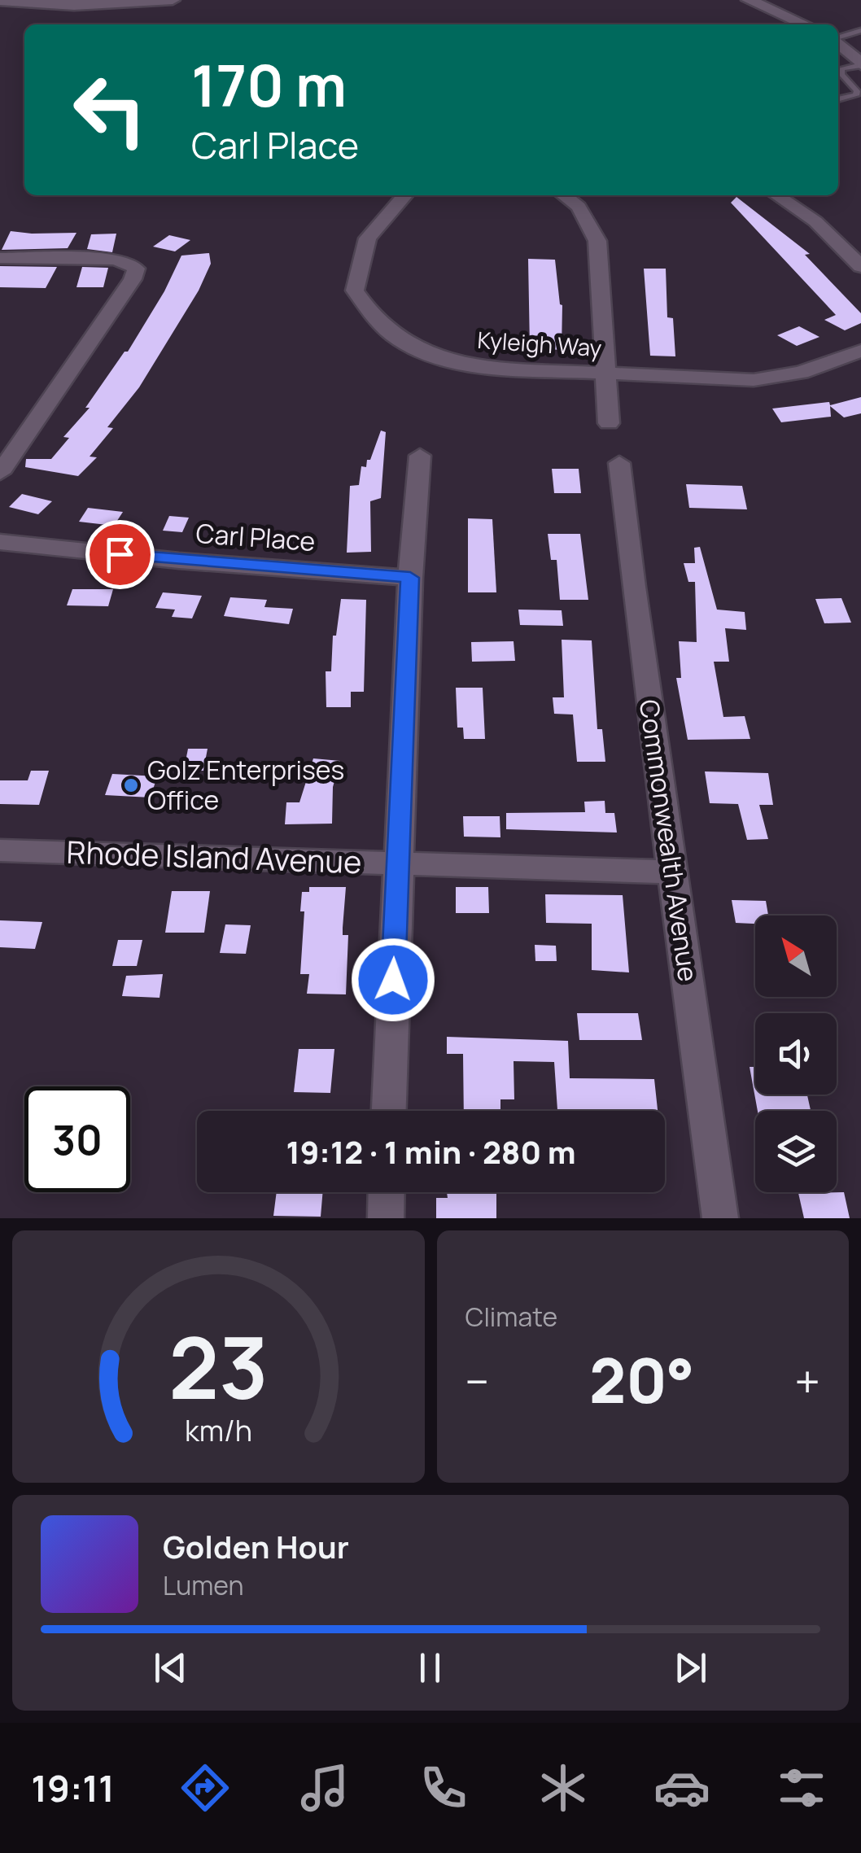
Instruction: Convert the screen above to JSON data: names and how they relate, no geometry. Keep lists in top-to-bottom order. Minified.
{"streets":{"street":["Kyleigh Way","Carl Place","Commonwealth Avenue","Rhode Island Avenue"]},"crossings":[["Commonwealth Avenue","Rhode Island Avenue"]],"places":["Golz Enterprises Office"],"north":"top left","page":{"turn":["170 m","Carl Place"],"limit":"30","trip":"19:12 · 1 min · 280 m","tile":"Climate","heat":["−","20°","+"],"song":["Golden Hour","Lumen"],"tabs":"19:11","gauge":["23","km/h"]}}
